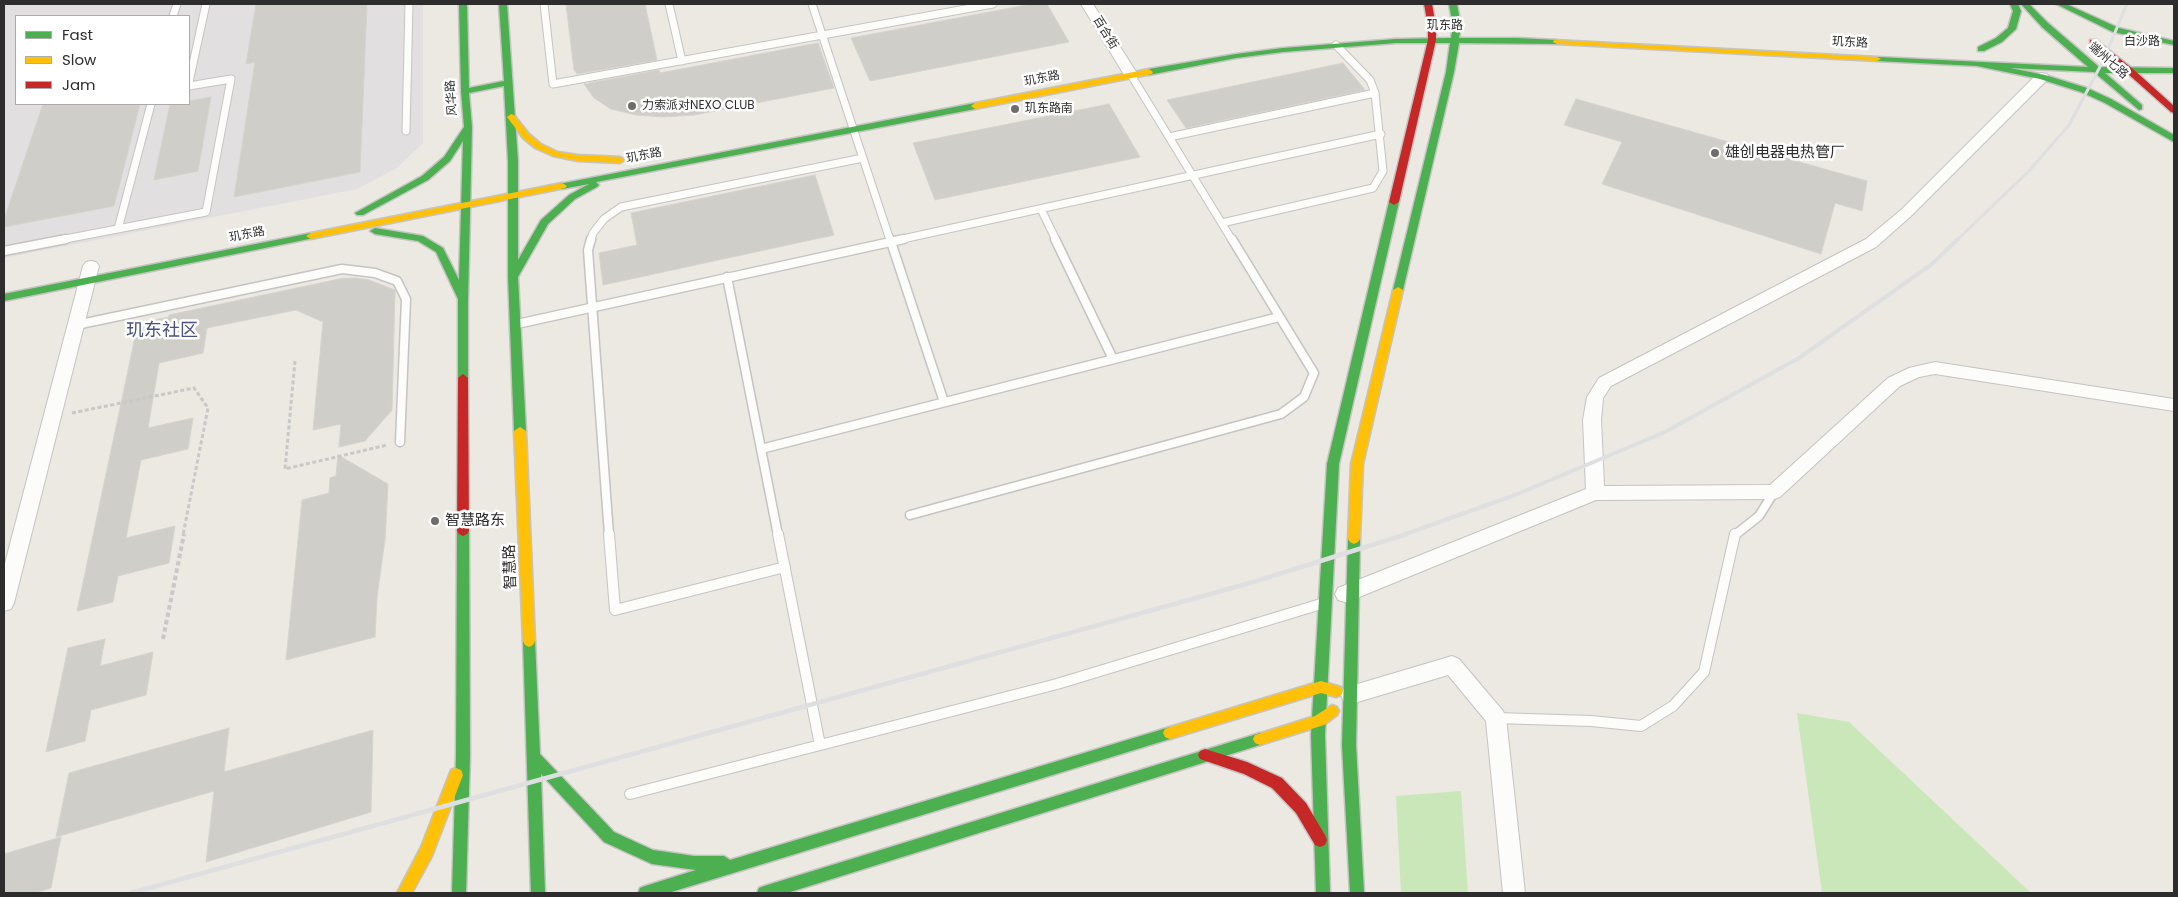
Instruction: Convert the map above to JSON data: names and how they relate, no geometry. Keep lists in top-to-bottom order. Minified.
{"streets":{"main road":["玑东路","白沙路","端州七路","风华路","智慧路"],"street":["百合街"]},"crossings":[["玑东路","百合街"],["玑东路","白沙路"],["玑东路","端州七路"],["玑东路","风华路"],["玑东路","智慧路"],["白沙路","端州七路"]],"districts":["玑东社区"],"places":["力索派对NEXO CLUB","玑东路南","雄创电器电热管厂","智慧路东"],"legend":["Fast","Slow","Jam"]}
